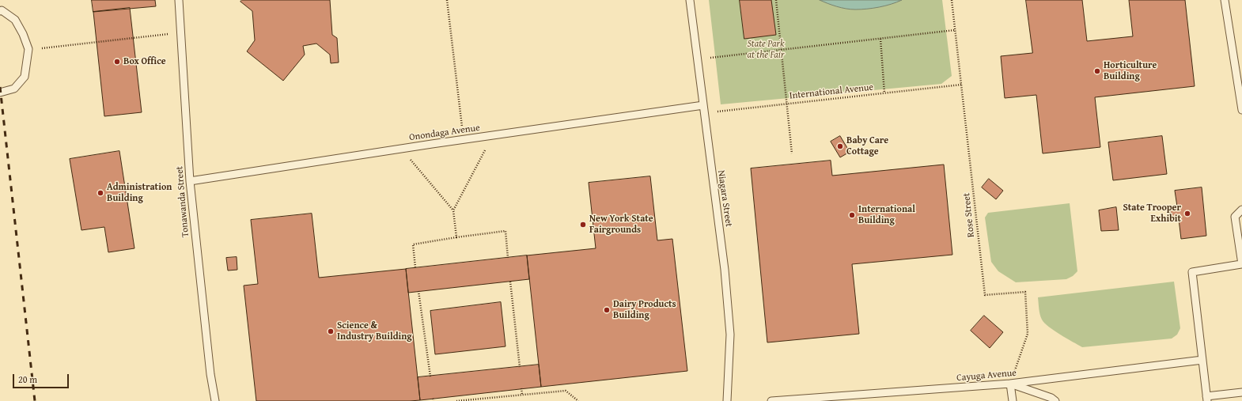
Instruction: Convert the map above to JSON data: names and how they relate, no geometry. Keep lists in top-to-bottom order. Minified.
{"streets":{"lane":["Onondaga Avenue","Niagara Street","Tonawanda Street","Cayuga Avenue"],"path":["International Avenue","Rose Street"]},"crossings":[["International Avenue","Niagara Street"],["International Avenue","Rose Street"],["Onondaga Avenue","Niagara Street"],["Onondaga Avenue","Tonawanda Street"],["Rose Street","Cayuga Avenue"]],"parks":["State Park at the Fair"],"places":["Box Office","Horticulture Building","Baby Care Cottage","Administration Building","State Trooper Exhibit","International Building","New York State Fairgrounds","Dairy Products Building","Science & Industry Building"],"scale_bar":"20 m"}
